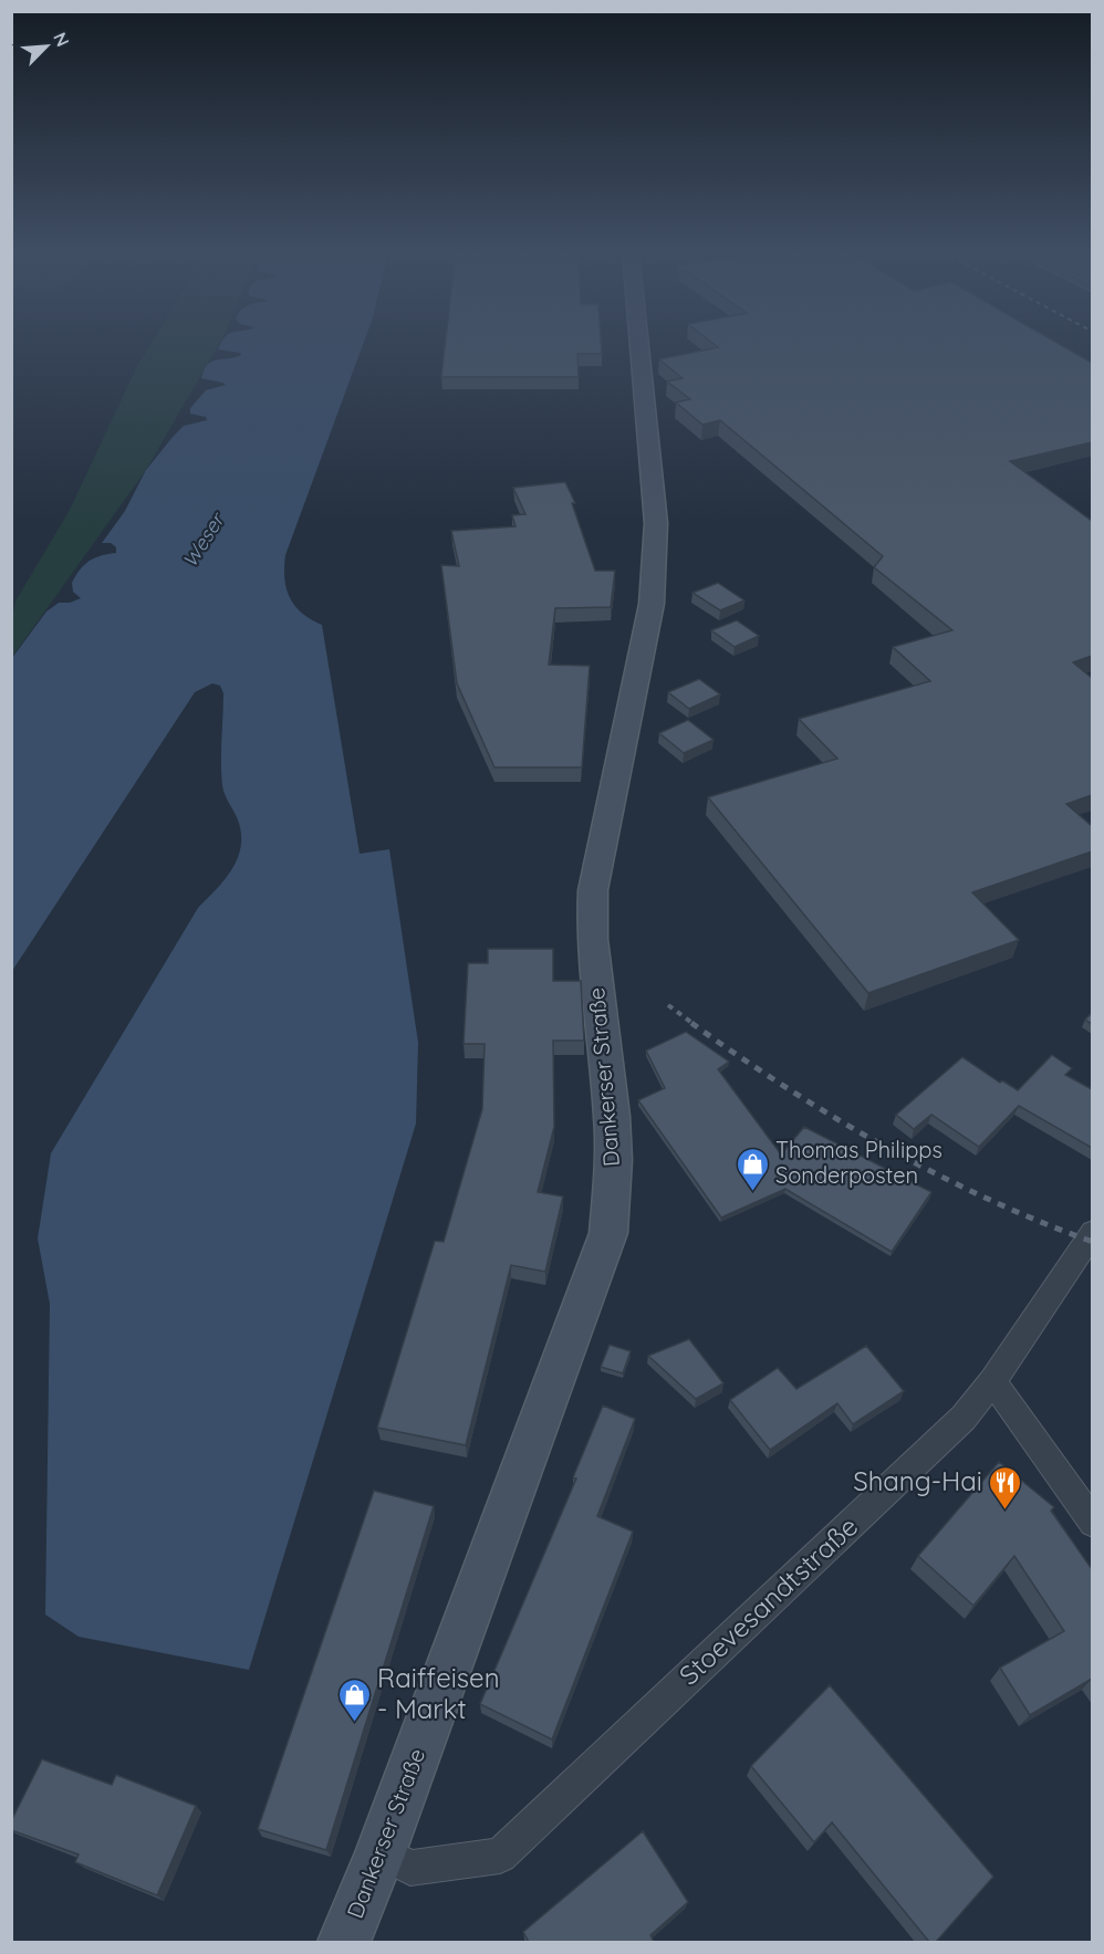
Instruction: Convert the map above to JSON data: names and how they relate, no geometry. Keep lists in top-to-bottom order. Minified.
{"streets":{"main road":["Dankerser Straße"],"street":["Stoevesandtstraße"]},"crossings":[["Dankerser Straße","Stoevesandtstraße"]],"water":["Weser"],"places":{"shop":["Thomas Philipps Sonderposten","Raiffeisen - Markt"],"restaurant":["Shang-Hai"]},"north":"top right"}
